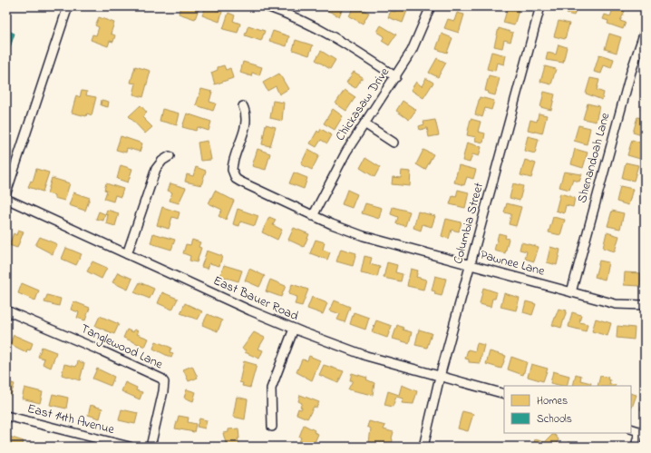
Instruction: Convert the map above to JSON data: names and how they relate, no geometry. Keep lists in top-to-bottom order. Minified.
{"streets":{"street":["Chickasaw Drive","Shenandoah Lane","Columbia Street","Pawnee Lane","East Bauer Road","Tanglewood Lane","East 14th Avenue"]},"crossings":[["Chickasaw Drive","Pawnee Lane"],["Shenandoah Lane","Pawnee Lane"],["Columbia Street","Pawnee Lane"],["Columbia Street","East Bauer Road"]],"legend":["Homes","Schools"]}
